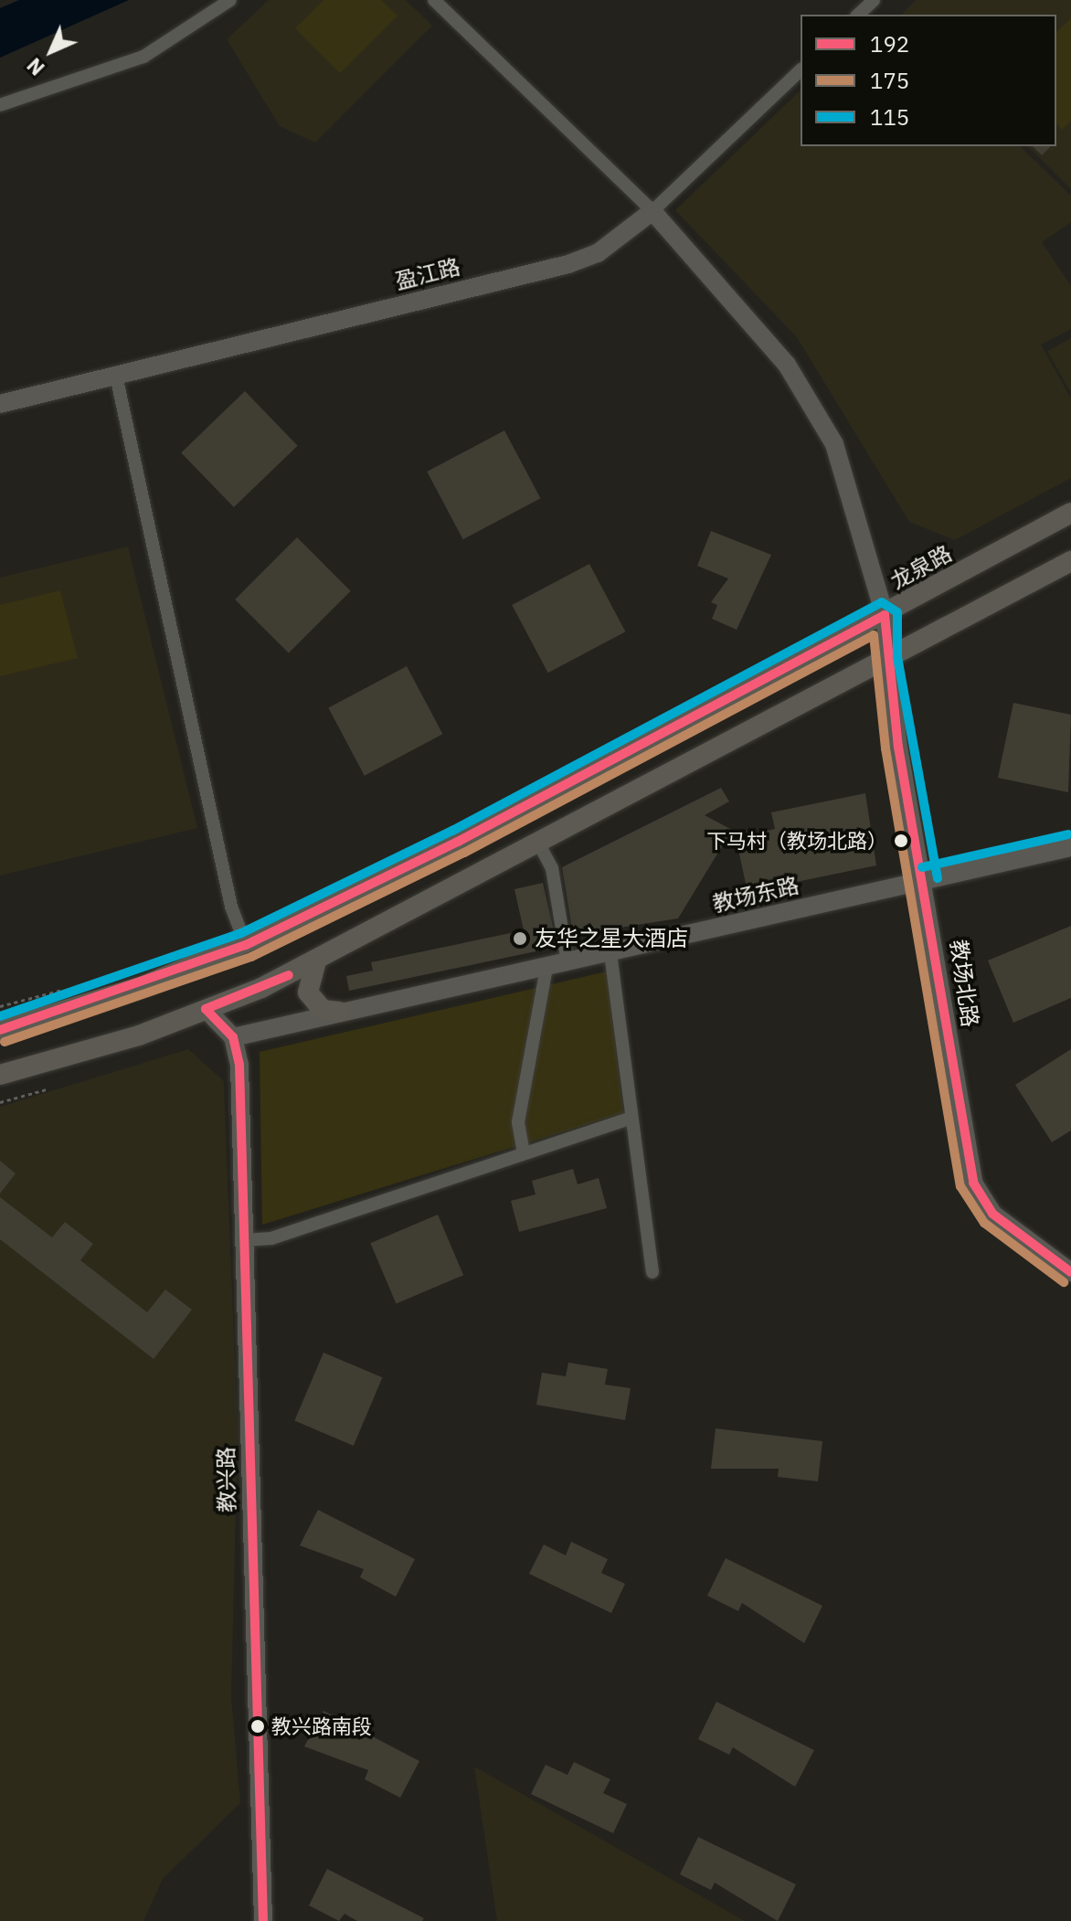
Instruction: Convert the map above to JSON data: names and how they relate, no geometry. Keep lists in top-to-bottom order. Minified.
{"streets":{"main road":["龙泉路"],"street":["盈江路","教场东路","教场北路","教兴路"]},"crossings":[["盈江路","教场北路"],["龙泉路","教场北路"],["教场东路","教场北路"],["教场东路","教兴路"]],"places":["下马村（教场北路）","友华之星大酒店","教兴路南段"],"lines":["transit line 115","transit line 192","transit line 175"],"legend":["192","175","115"],"north":"bottom left"}
